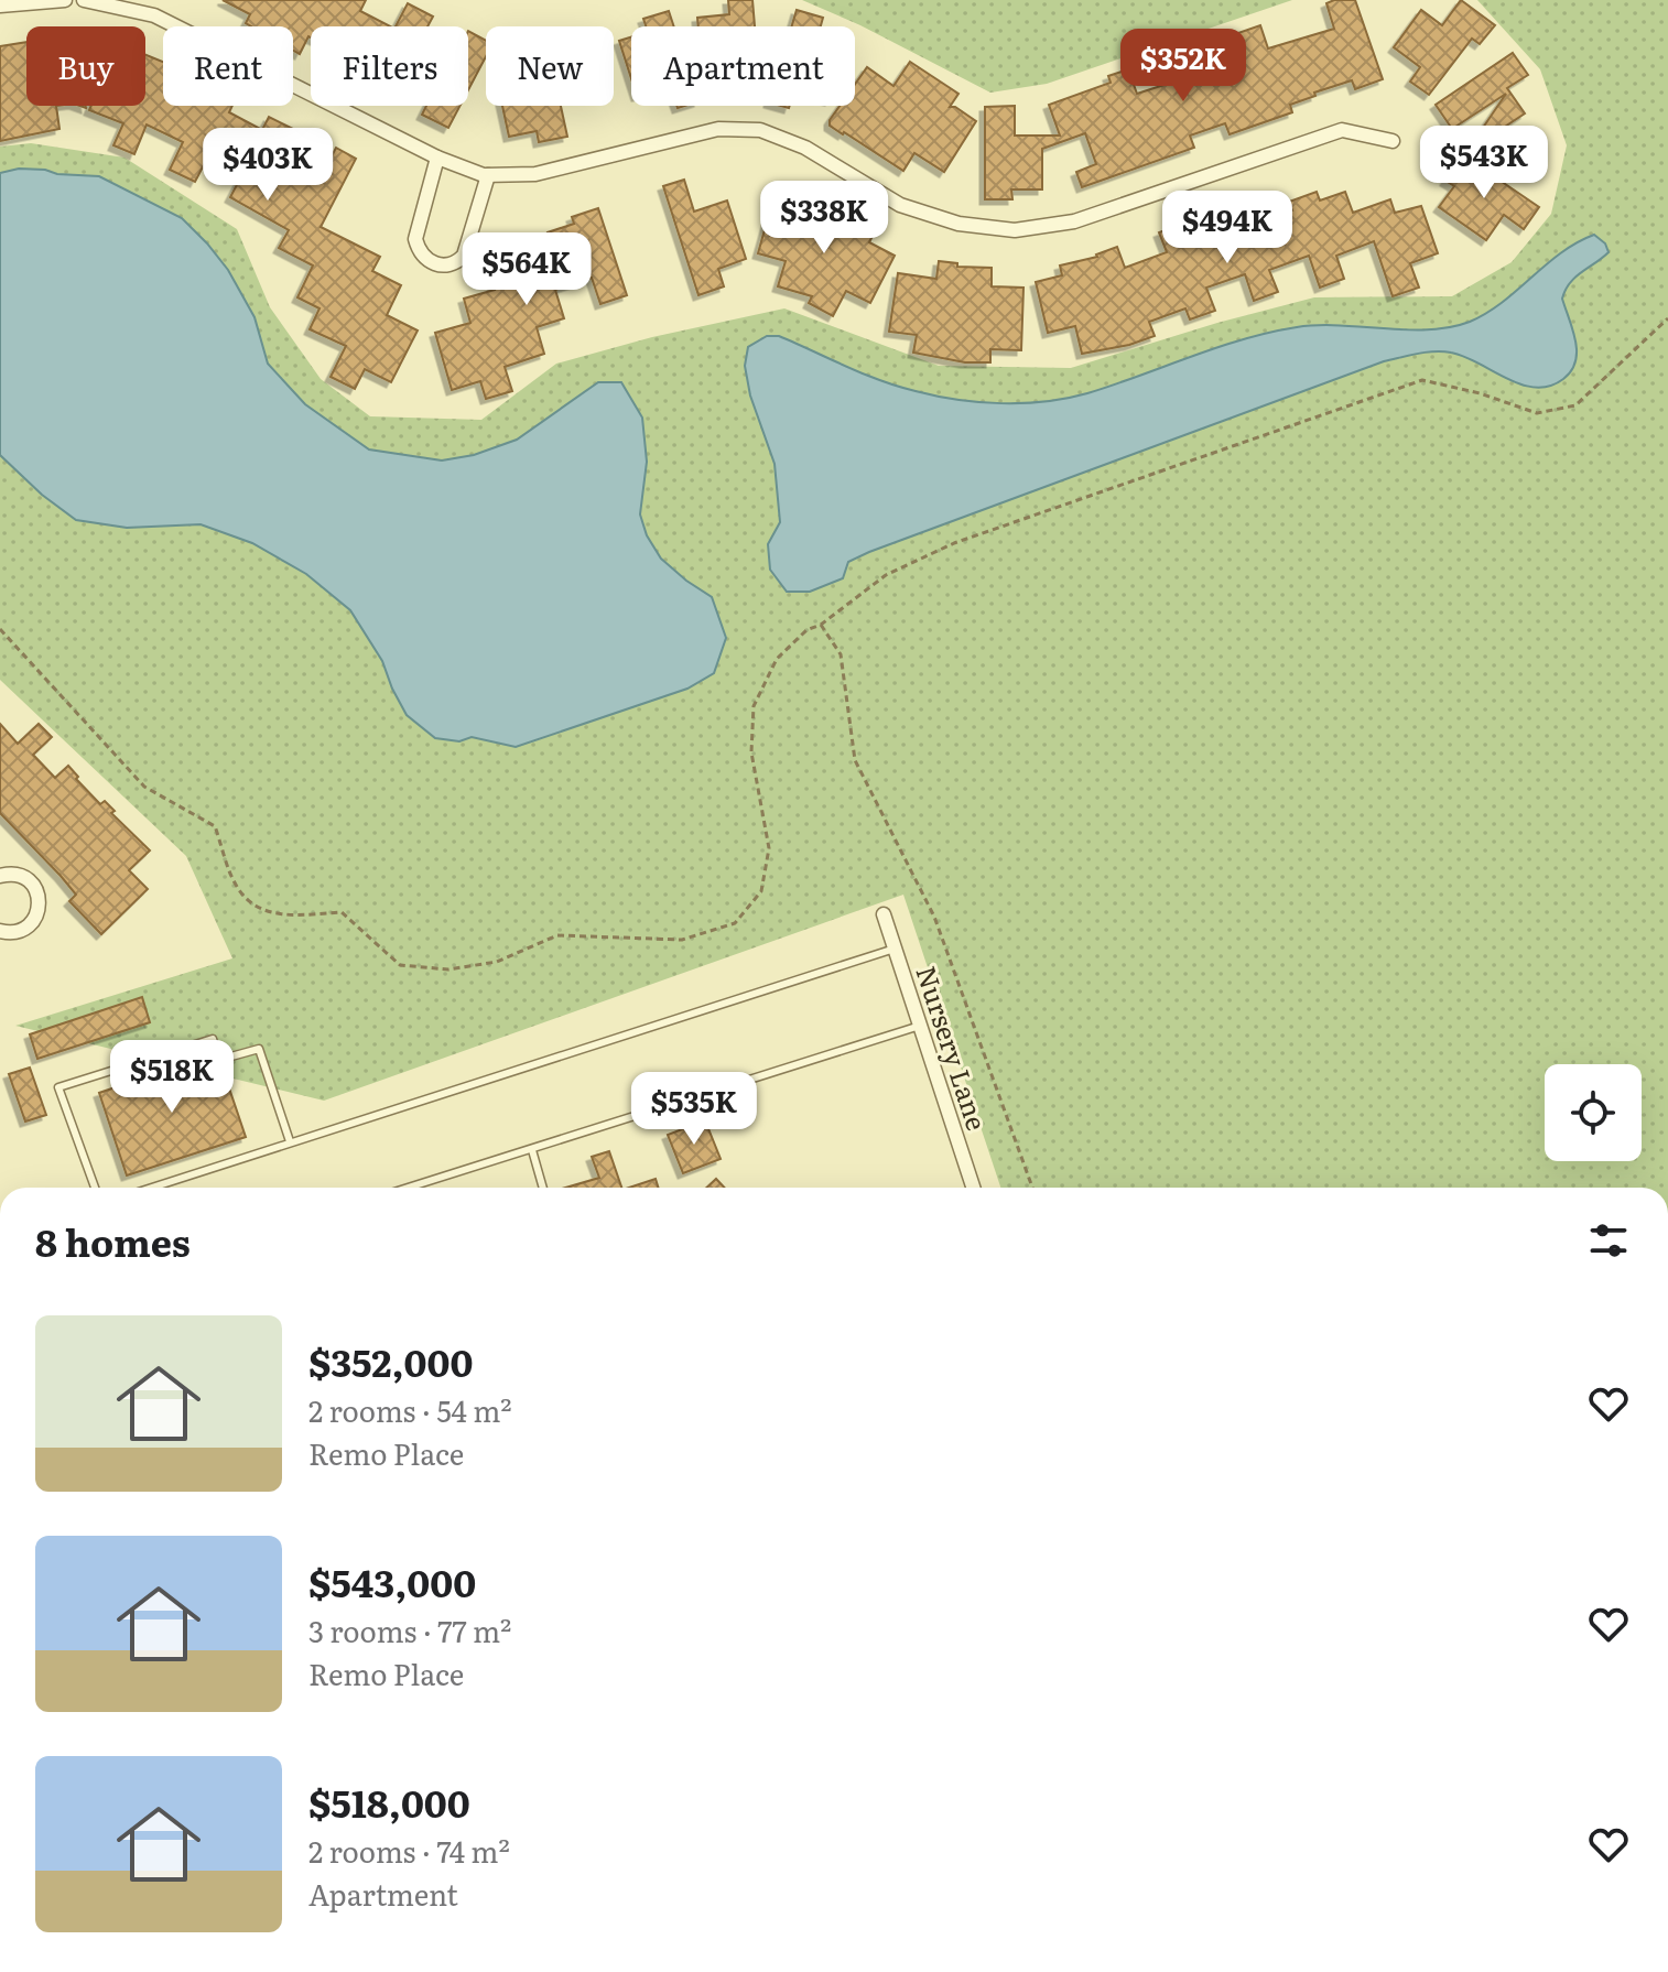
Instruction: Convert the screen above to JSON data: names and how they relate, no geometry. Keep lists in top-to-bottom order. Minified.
{"streets":{"street":["Nursery Lane"]},"page":{"chip":["Buy","Rent","Filters","New","Apartment"],"price":["$352K","$543K","$403K","$338K","$494K","$564K","$518K","$535K"],"heading":"8 homes","list":[{"name":"$352,000","note":"2 rooms · 54 m² · Remo Place"},{"name":"$543,000","note":"3 rooms · 77 m² · Remo Place"},{"name":"$518,000","note":"2 rooms · 74 m² · Apartment"}]}}
